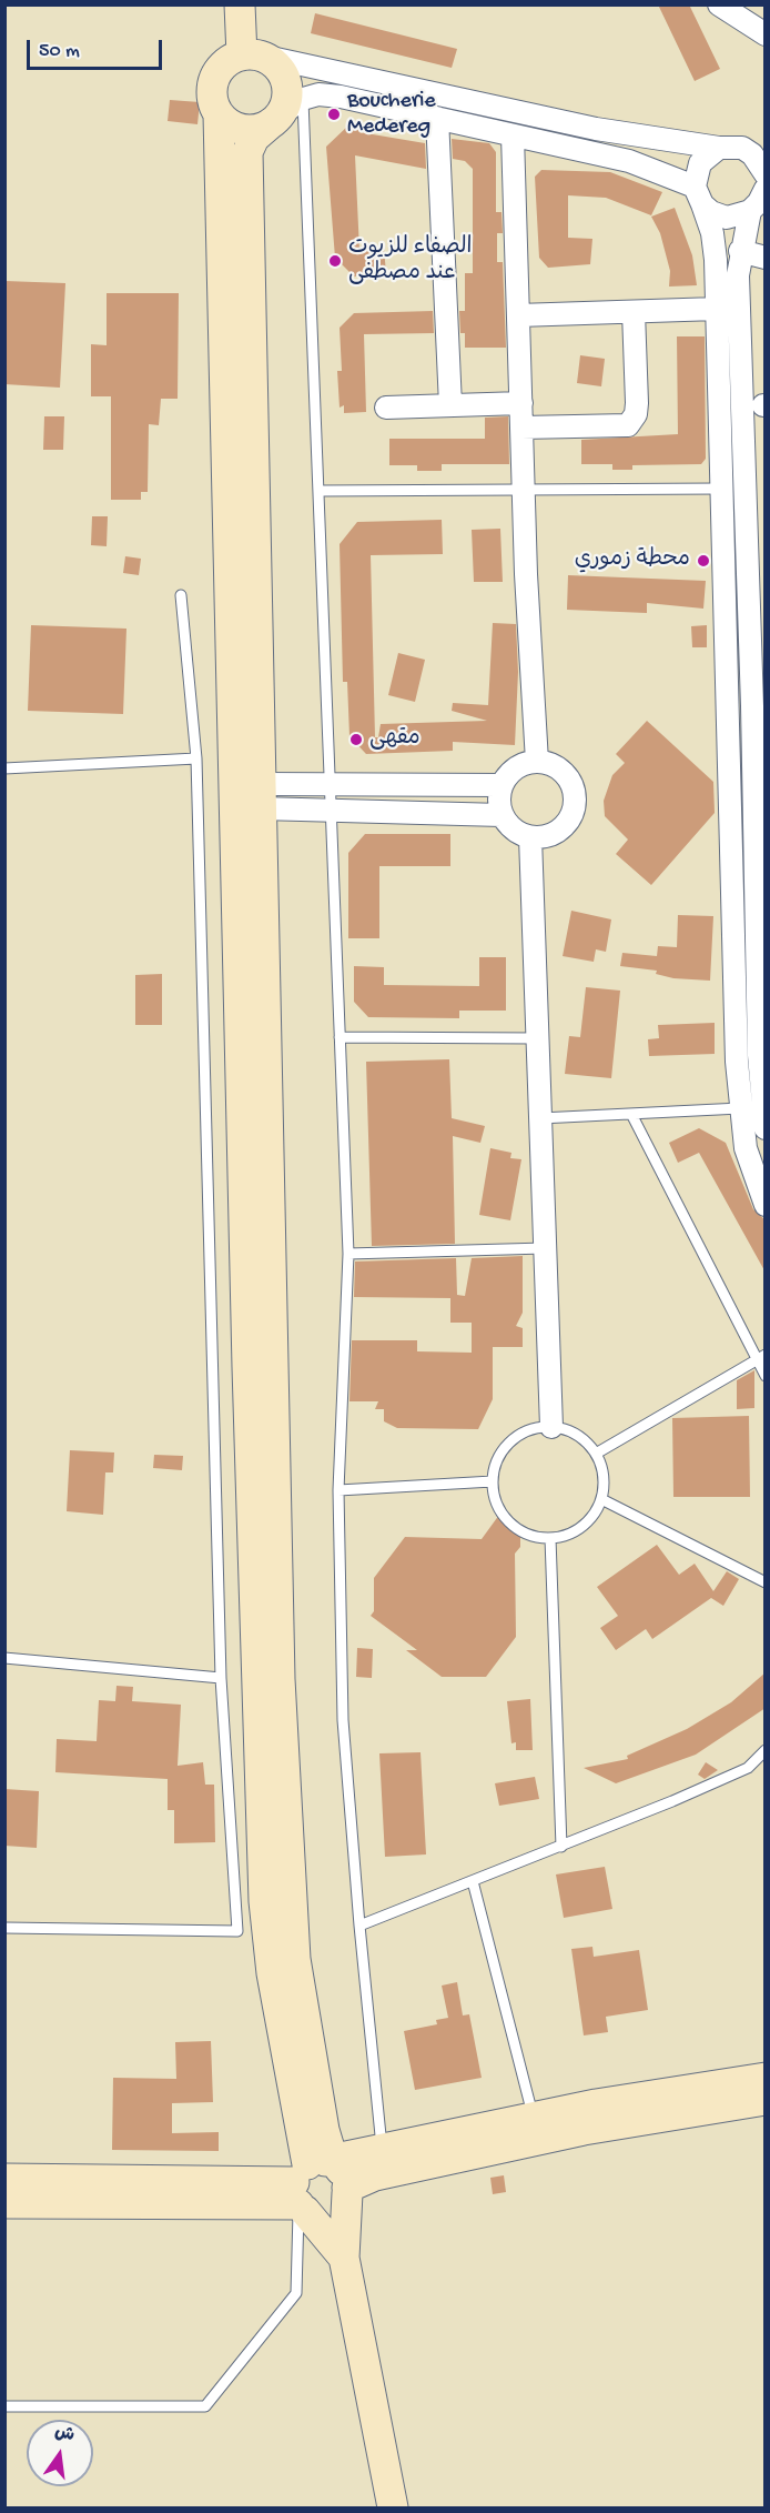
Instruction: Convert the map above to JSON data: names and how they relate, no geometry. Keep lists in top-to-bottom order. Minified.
{"places":["Boucherie Medereg","الصفاء للزيوت عند مصطفى","محطة زموري","مقهى"],"scale_bar":"50 m","north":"top"}
